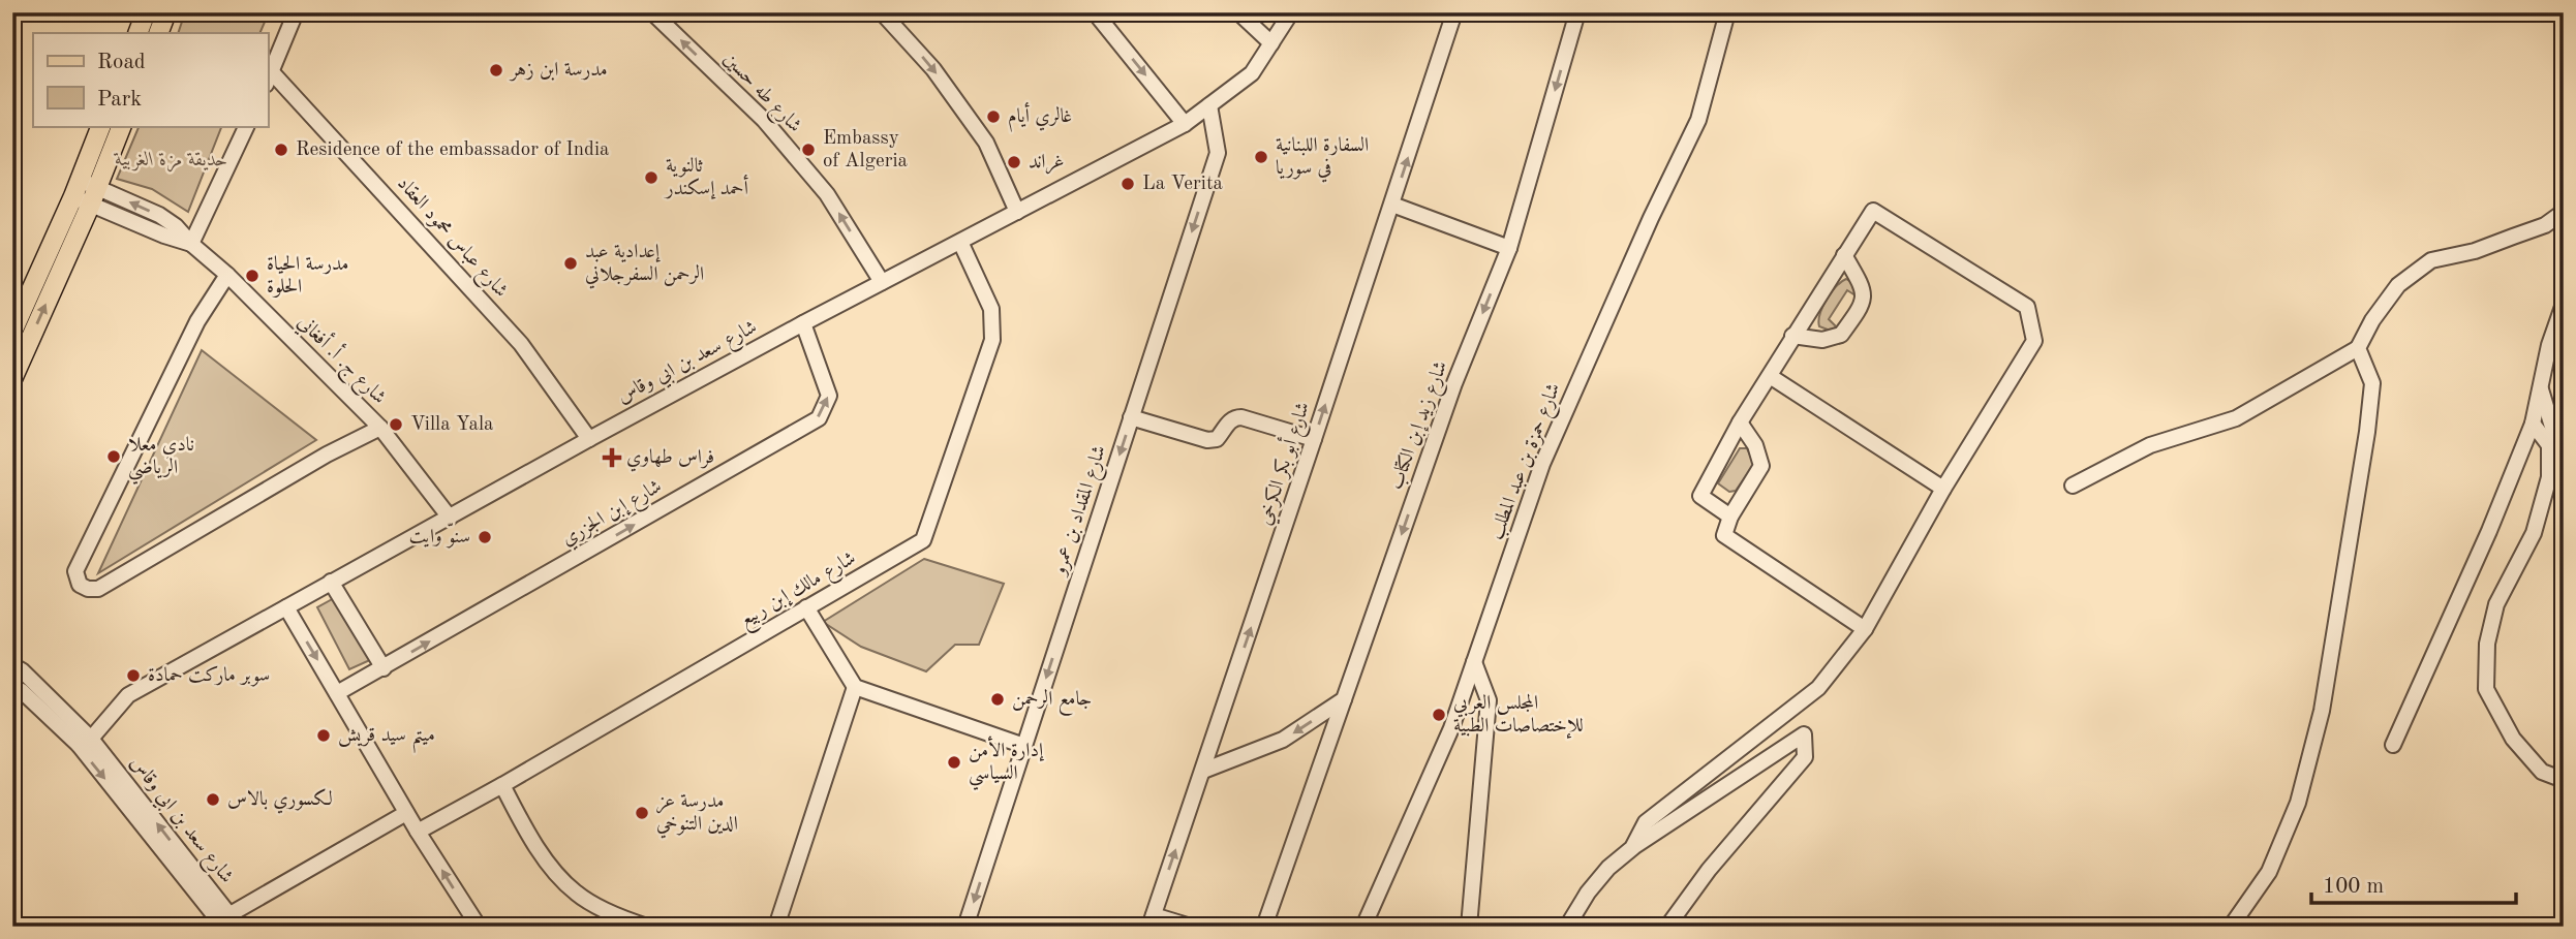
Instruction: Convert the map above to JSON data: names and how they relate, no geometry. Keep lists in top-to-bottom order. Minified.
{"streets":{"street":["شارع طه حسين","شارع عباس محمود العقاد","شارع ج. أ. أفغاني","شارع سعد بن ابي وقاس","شارع زيد إبن الكتاب","شارع حمزة بن عبد المطلب","شارع أبو بكر الكرخي","شارع المقداد بن عمرو","شارع إبن الجزري","شارع مالك إبن ربيع"]},"crossings":[["شارع طه حسين","شارع سعد بن ابي وقاس"],["شارع عباس محمود العقاد","شارع سعد بن ابي وقاس"],["شارع ج. أ. أفغاني","شارع سعد بن ابي وقاس"],["شارع سعد بن ابي وقاس","شارع المقداد بن عمرو"],["شارع سعد بن ابي وقاس","شارع إبن الجزري"],["شارع سعد بن ابي وقاس","شارع مالك إبن ربيع"]],"one_way":["شارع طه حسين","شارع زيد إبن الكتاب","شارع أبو بكر الكرخي","شارع المقداد بن عمرو","شارع إبن الجزري"],"parks":["حديقة مزة الغربية"],"places":{"other":["مدرسة ابن زهر","غالري أيام","Residence of the embassador of India","Embassy of Algeria","السفارة اللبنانية في سوريا","غراند","ثالنوية أحمد إسكندر","La Verita","إعدادية عبد الرحمن السفرجلاني","مدرسة الحياة الحلوة","Villa Yala","نادي معلا الرياضي","سنوّ وايت","سوبر ماركت حمادة","جامع الرحمن","المجلس العربي للإختصاصات الطبية","ميتم سيد قريش","إدارة الأمن السياسي","لكسوري بالاس","مدرسة عز الدين التنوخي"],"health":["فراس طهاوي"]},"legend":["Road","Park"],"scale_bar":"100 m"}
